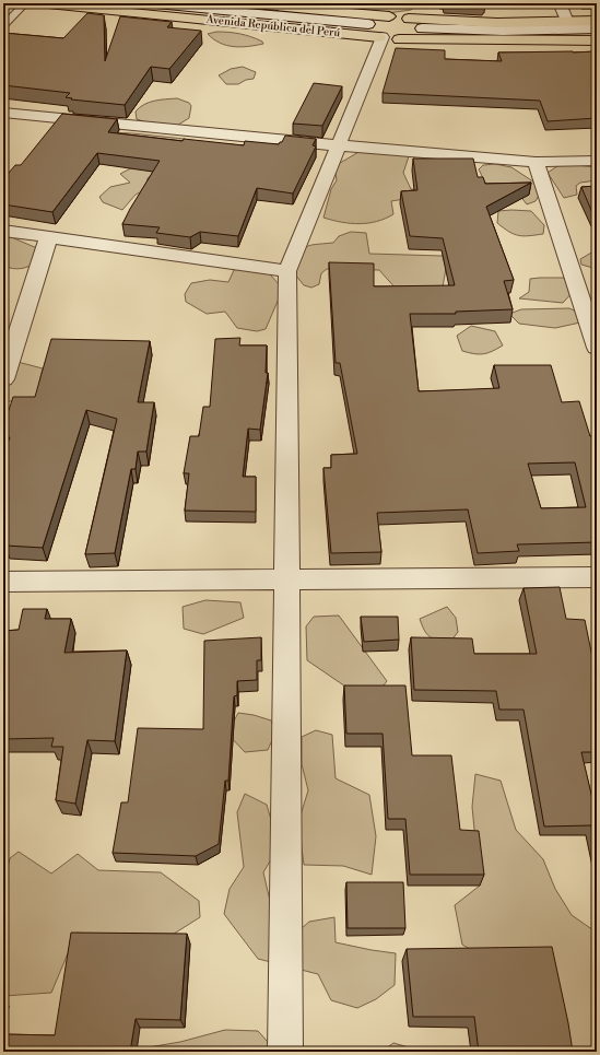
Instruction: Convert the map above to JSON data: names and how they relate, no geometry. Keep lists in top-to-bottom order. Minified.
{"streets":{"highway":["Avenida República del Perú"]}}
